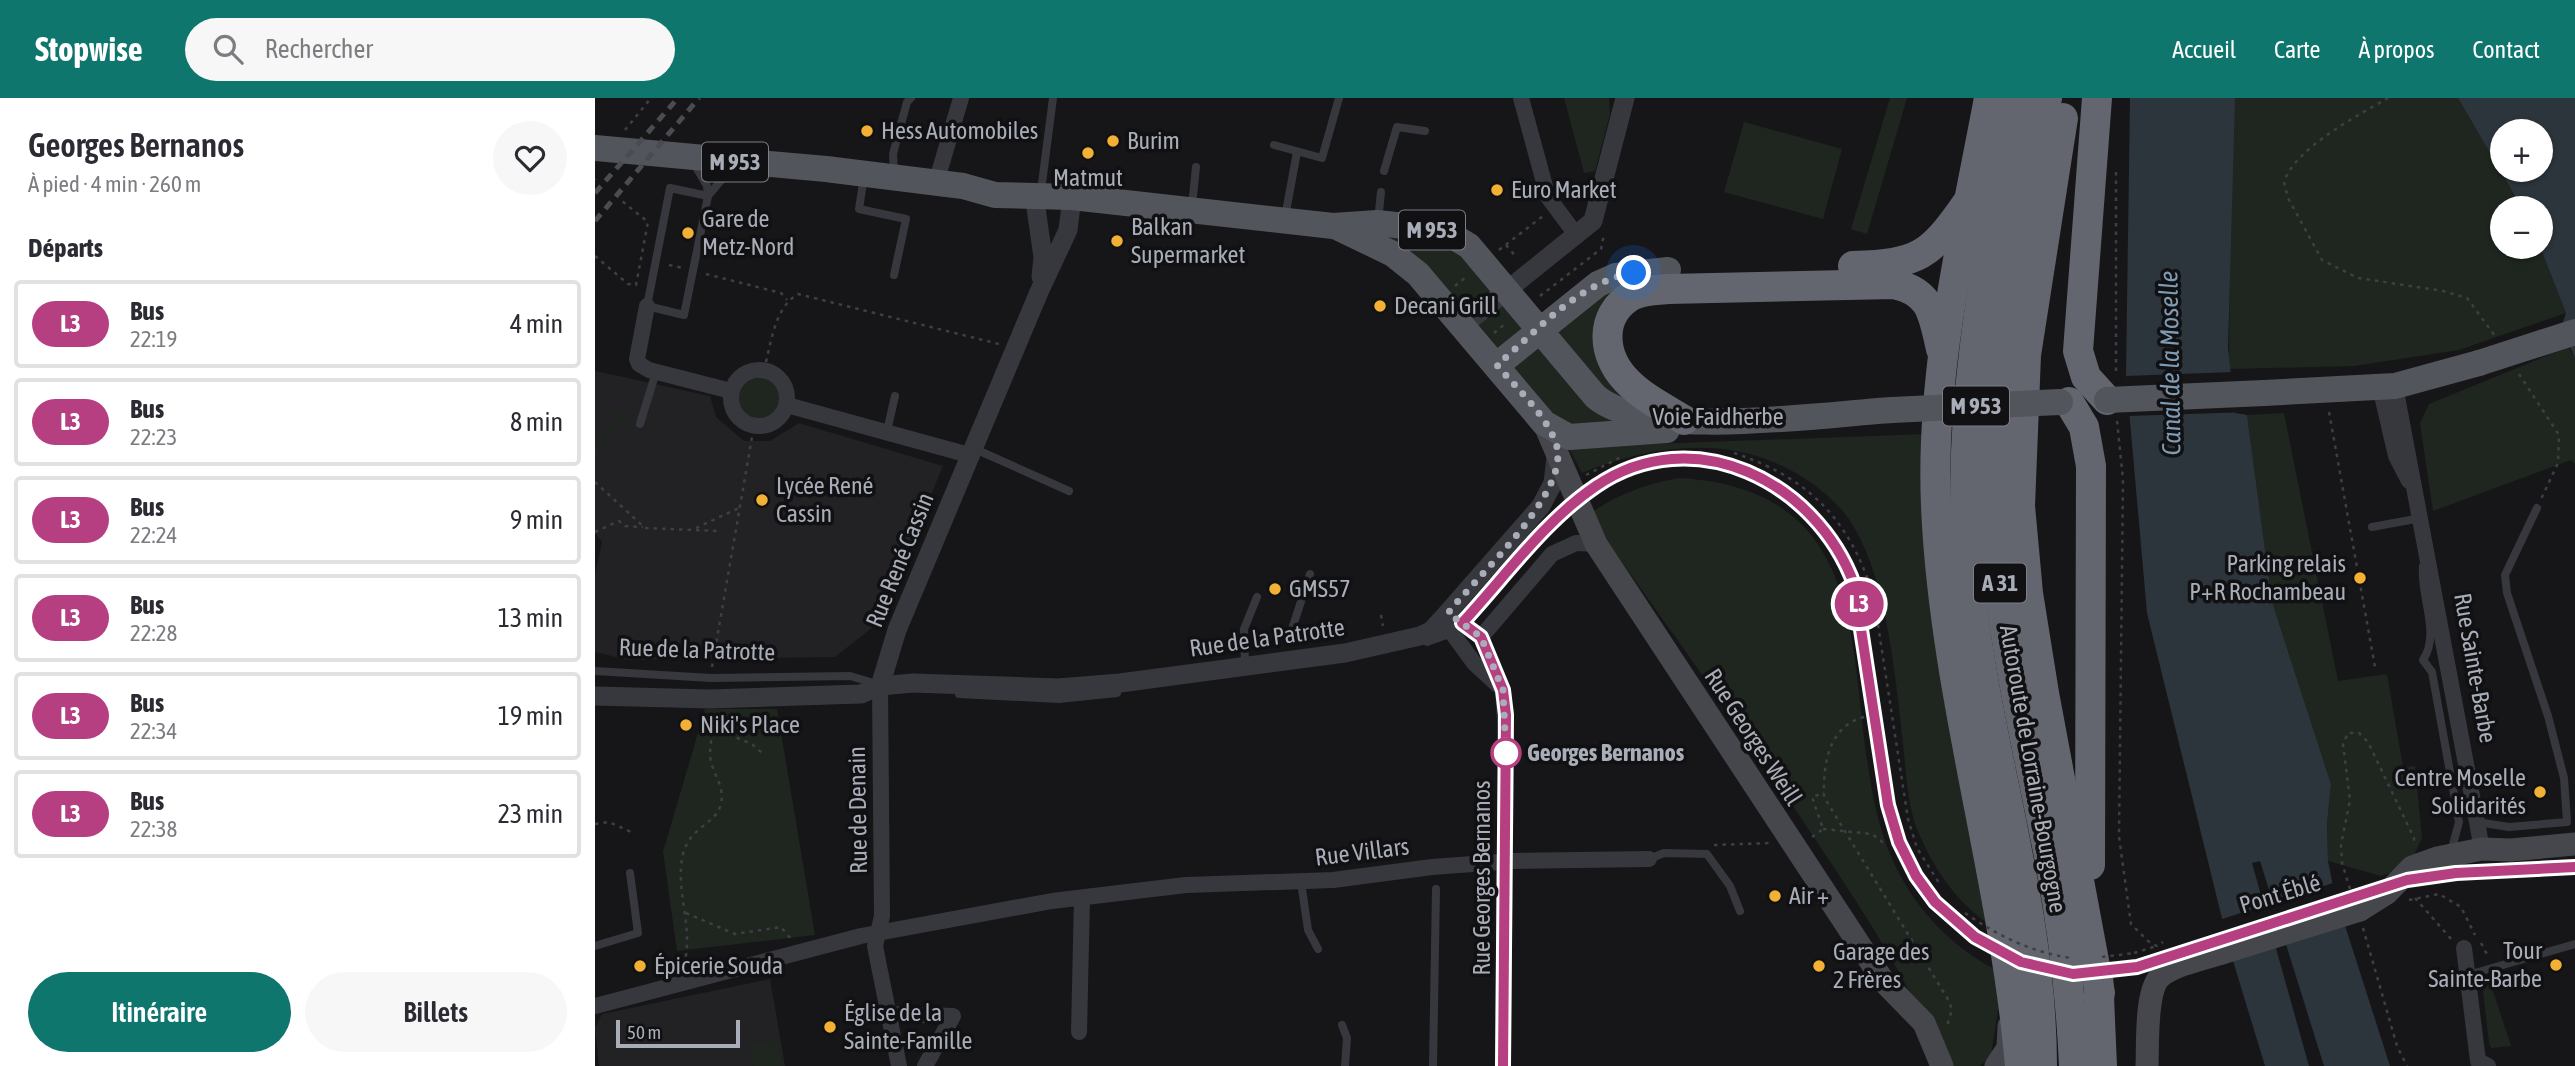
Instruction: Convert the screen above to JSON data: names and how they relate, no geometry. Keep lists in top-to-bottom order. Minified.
{"streets":{"highway":["A 31","Autoroute de Lorraine-Bourgogne"],"main road":["M 953","Voie Faidherbe","Rue Georges Weill","Pont Éblé"],"street":["Rue René Cassin","Rue de la Patrotte","Rue Sainte-Barbe","Rue de Denain","Rue Villars","Rue Georges Bernanos"]},"crossings":[["M 953","Voie Faidherbe"],["M 953","Rue René Cassin"],["M 953","Rue Sainte-Barbe"],["M 953","Rue Georges Weill"],["Rue René Cassin","Rue de la Patrotte"],["Rue René Cassin","Rue de Denain"],["Rue de la Patrotte","Rue Georges Weill"],["Rue de la Patrotte","Rue de Denain"],["Rue de la Patrotte","Pont Éblé"],["Rue de Denain","Rue Villars"],["Rue Villars","Rue Georges Bernanos"]],"water":["Canal de la Moselle"],"places":["Hess Automobiles","Burim","Matmut","Euro Market","Gare de Metz-Nord","Balkan Supermarket","Decani Grill","Lycée René Cassin","Parking relais P+R Rochambeau","GMS57","Niki's Place","Georges Bernanos","Centre Moselle Solidarités","Air +","Tour Sainte-Barbe","Épicerie Souda","Garage des 2 Frères","Église de la Sainte-Famille"],"lines":["bus line L3"],"scale_bar":"50 m","page":{"header":"Stopwise","search":"Rechercher","nav":["Accueil","Carte","À propos","Contact"],"heading":[["Georges Bernanos","À pied · 4 min · 260 m"],"Départs"],"on_map":"L3","map_buttons":["+","−"],"list":[{"mark":"L3","name":"Bus","note":"22:19","value":"4 min"},{"mark":"L3","name":"Bus","note":"22:23","value":"8 min"},{"mark":"L3","name":"Bus","note":"22:24","value":"9 min"},{"mark":"L3","name":"Bus","note":"22:28","value":"13 min"},{"mark":"L3","name":"Bus","note":"22:34","value":"19 min"},{"mark":"L3","name":"Bus","note":"22:38","value":"23 min"}],"buttons":["Itinéraire","Billets"],"scale":"50 m"}}
